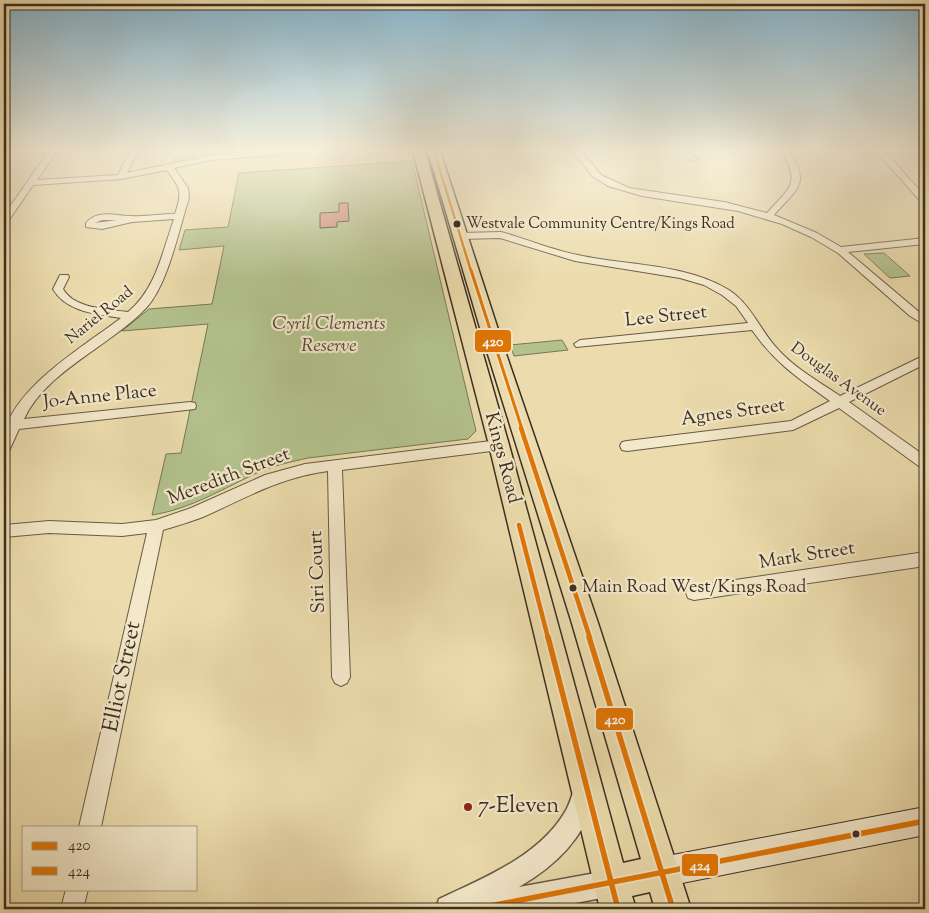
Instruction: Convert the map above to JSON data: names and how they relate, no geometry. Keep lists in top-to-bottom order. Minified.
{"streets":{"main road":["Kings Road"],"street":["Nariel Road","Lee Street","Douglas Avenue","Jo-Anne Place","Agnes Street","Meredith Street","Mark Street","Siri Court","Elliot Street"]},"crossings":[["Nariel Road","Jo-Anne Place"],["Lee Street","Douglas Avenue"],["Douglas Avenue","Agnes Street"],["Douglas Avenue","Kings Road"],["Kings Road","Meredith Street"],["Meredith Street","Siri Court"],["Meredith Street","Elliot Street"]],"parks":["Cyril Clements Reserve"],"places":["Westvale Community Centre/Kings Road","Main Road West/Kings Road","7-Eleven"],"lines":["transit line 420","transit line 424"],"legend":["420","424"]}
